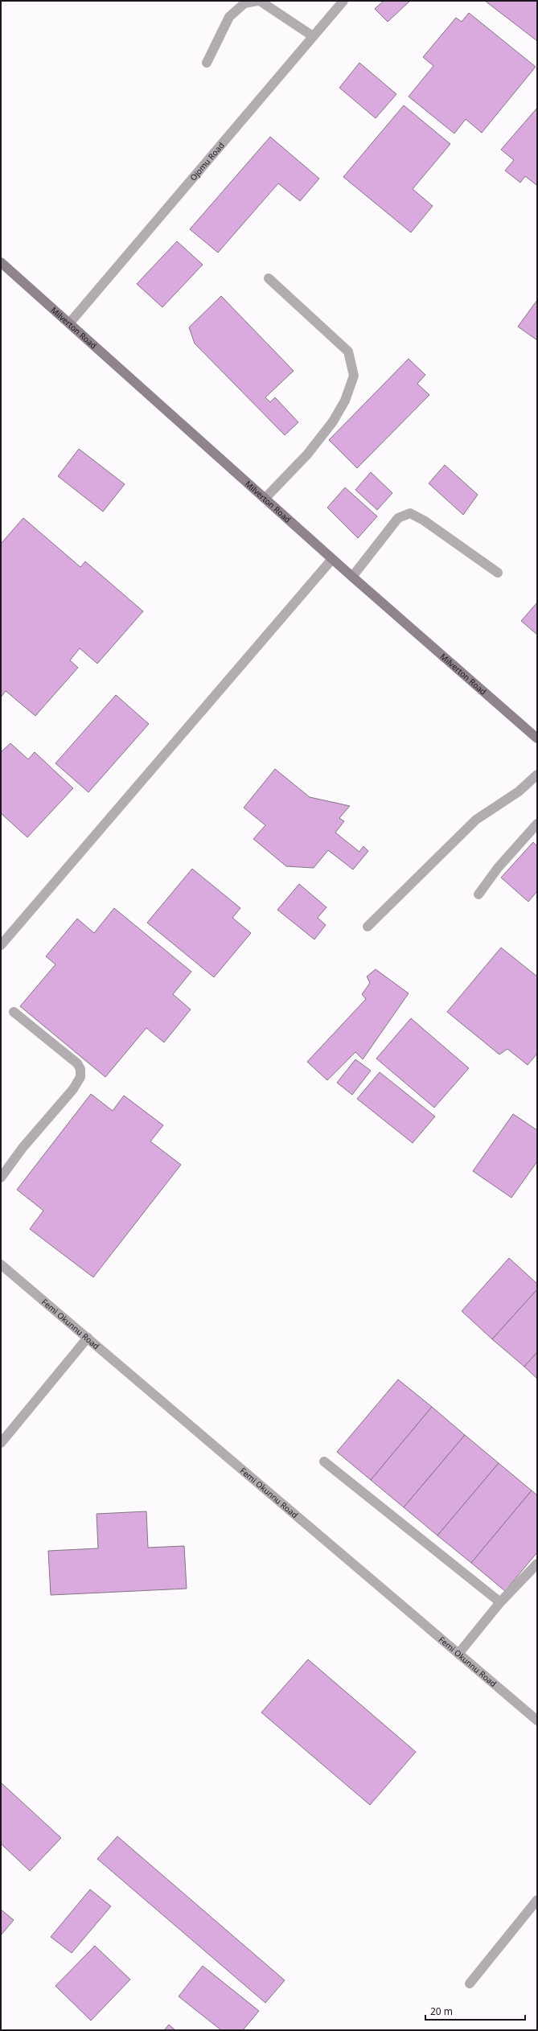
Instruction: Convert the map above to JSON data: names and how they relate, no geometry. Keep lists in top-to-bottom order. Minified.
{"streets":{"street":["Ojomu Road","Milverton Road","Femi Okunnu Road"]},"crossings":[["Ojomu Road","Milverton Road"]],"scale_bar":"20 m"}
